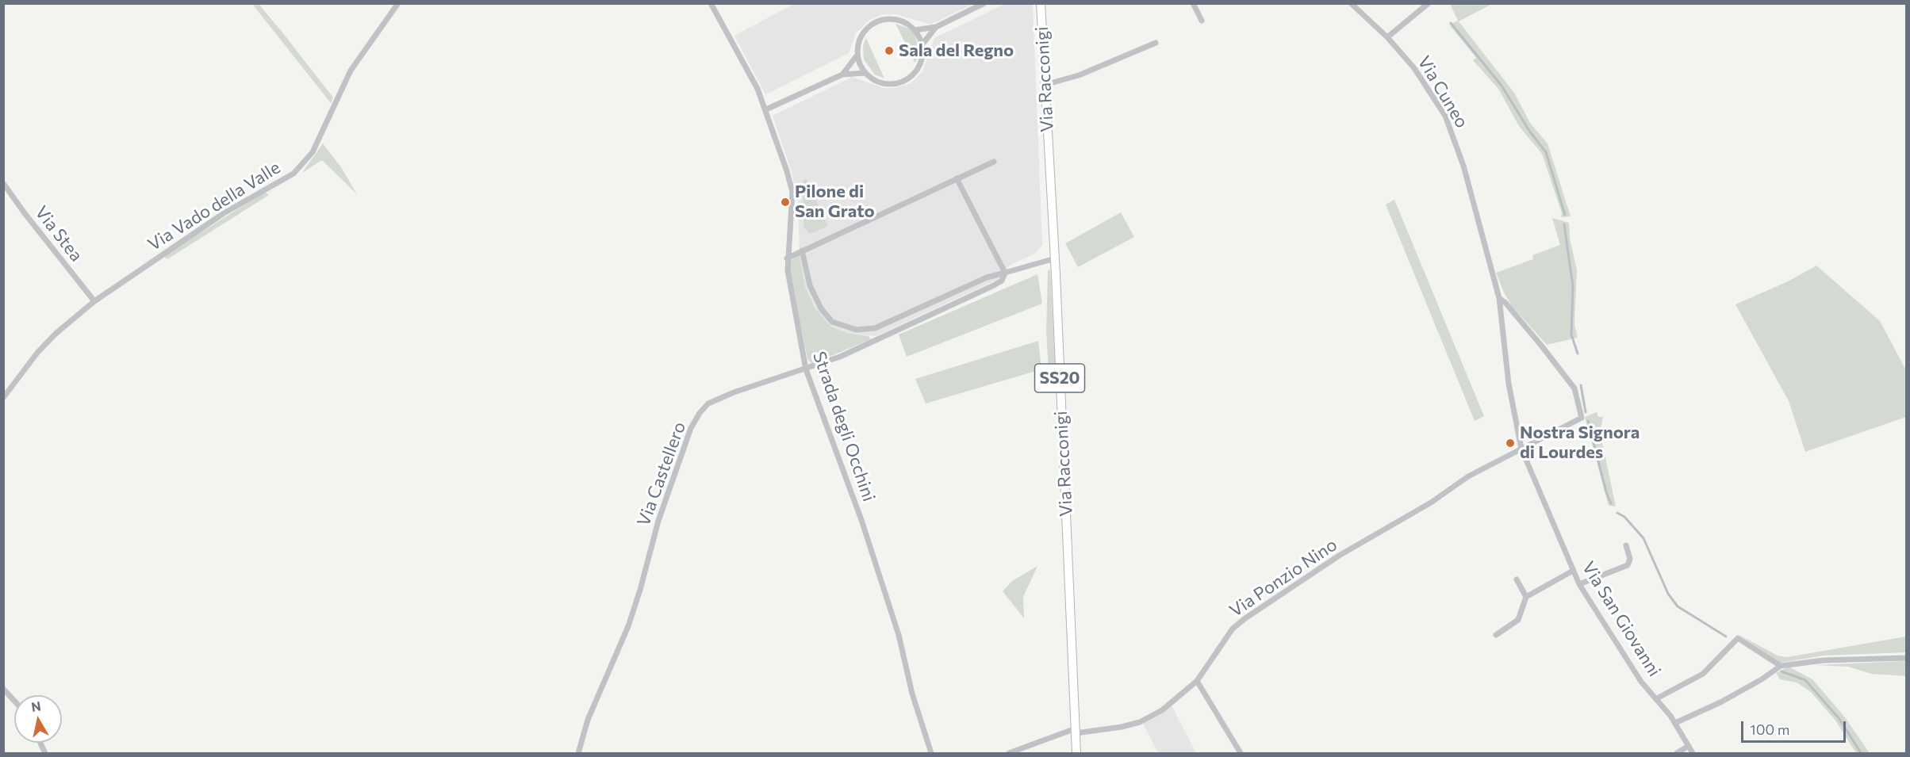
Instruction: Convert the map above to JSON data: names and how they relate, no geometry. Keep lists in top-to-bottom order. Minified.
{"streets":{"main road":["Via Racconigi","SS20"],"street":["Via Cuneo","Via Vado della Valle","Via Stea","Strada degli Occhini","Via Castellero","Via Ponzio Nino","Via San Giovanni"]},"crossings":[["Via Racconigi","Via Castellero"],["Via Racconigi","Via Ponzio Nino"],["Via Cuneo","Via San Giovanni"],["Via Vado della Valle","Via Stea"],["Strada degli Occhini","Via Castellero"],["Via Ponzio Nino","Via San Giovanni"]],"places":["Sala del Regno","Pilone di San Grato","Nostra Signora di Lourdes"],"scale_bar":"100 m","north":"top"}
